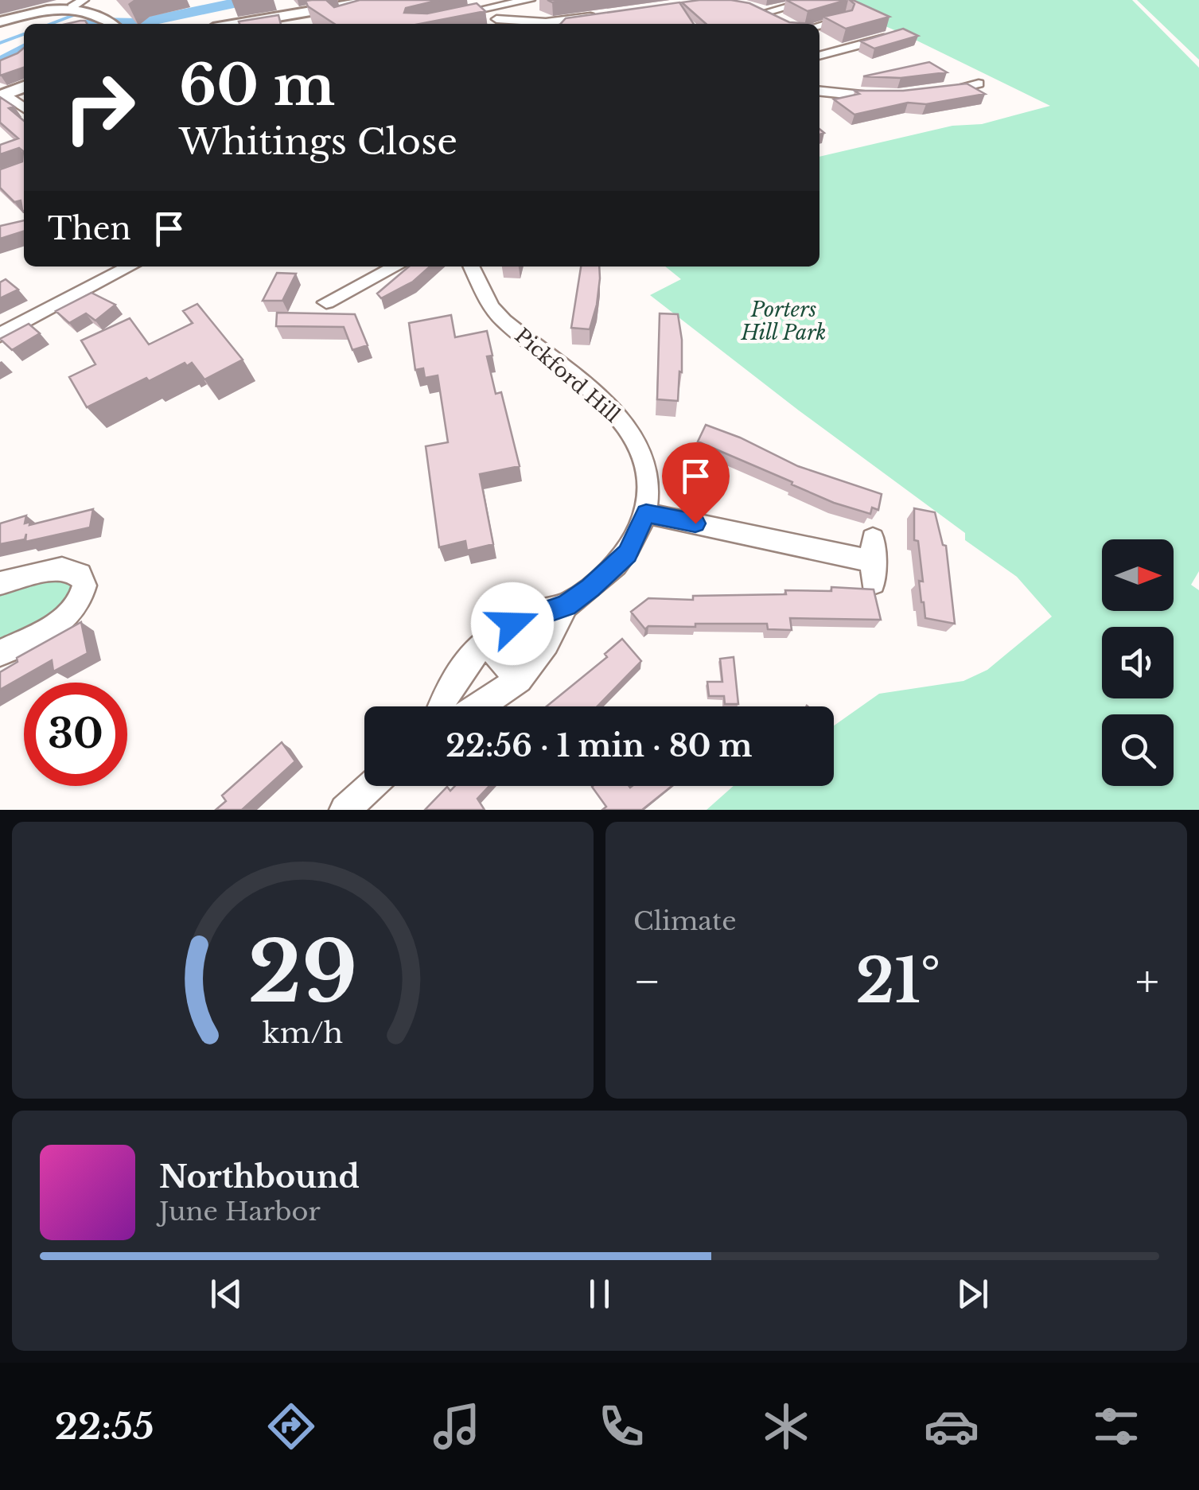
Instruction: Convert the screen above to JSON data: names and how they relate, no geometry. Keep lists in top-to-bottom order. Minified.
{"streets":{"street":["Pickford Hill"]},"parks":["Porters Hill Park"],"north":"right","page":{"turn":["60 m","Whitings Close"],"then":"Then","limit":"30","trip":"22:56 · 1 min · 80 m","tile":"Climate","heat":["−","21°","+"],"song":["Northbound","June Harbor"],"tabs":"22:55","gauge":["29","km/h"]}}
